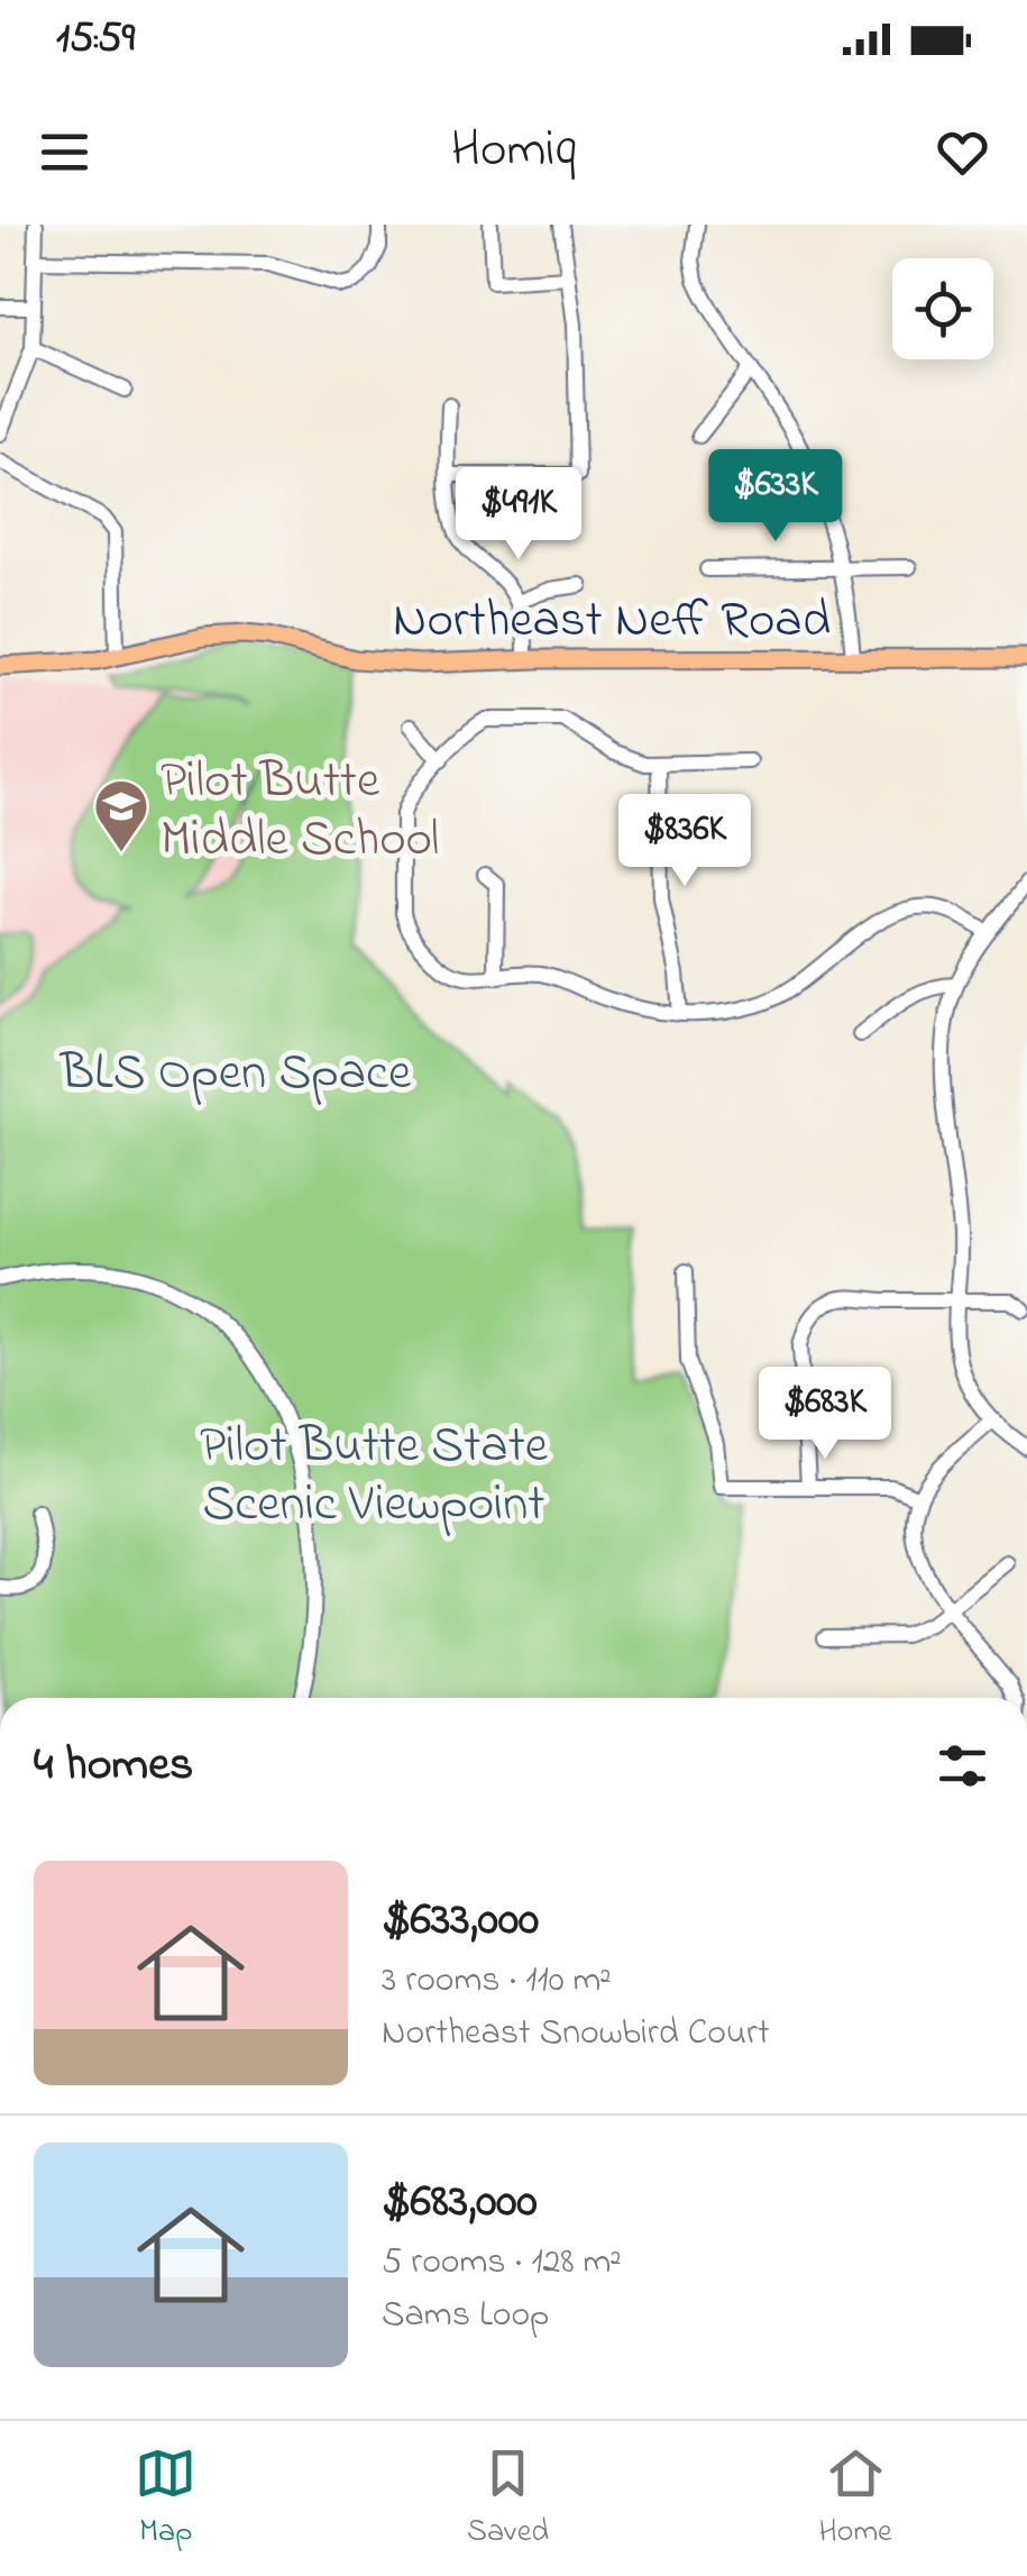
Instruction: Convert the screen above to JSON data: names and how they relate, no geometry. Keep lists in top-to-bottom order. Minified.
{"streets":{"main road":["Northeast Neff Road"]},"parks":["BLS Open Space","Pilot Butte State Scenic Viewpoint"],"places":{"school or university":["Pilot Butte Middle School"]},"page":{"status":"15:59","header":"Homiq","price":["$633K","$491K","$836K","$683K"],"heading":"4 homes","list":[{"name":"$633,000","note":"3 rooms · 110 m² · Northeast Snowbird Court"},{"name":"$683,000","note":"5 rooms · 128 m² · Sams Loop"}],"tabs":["Map","Saved","Home"]}}
